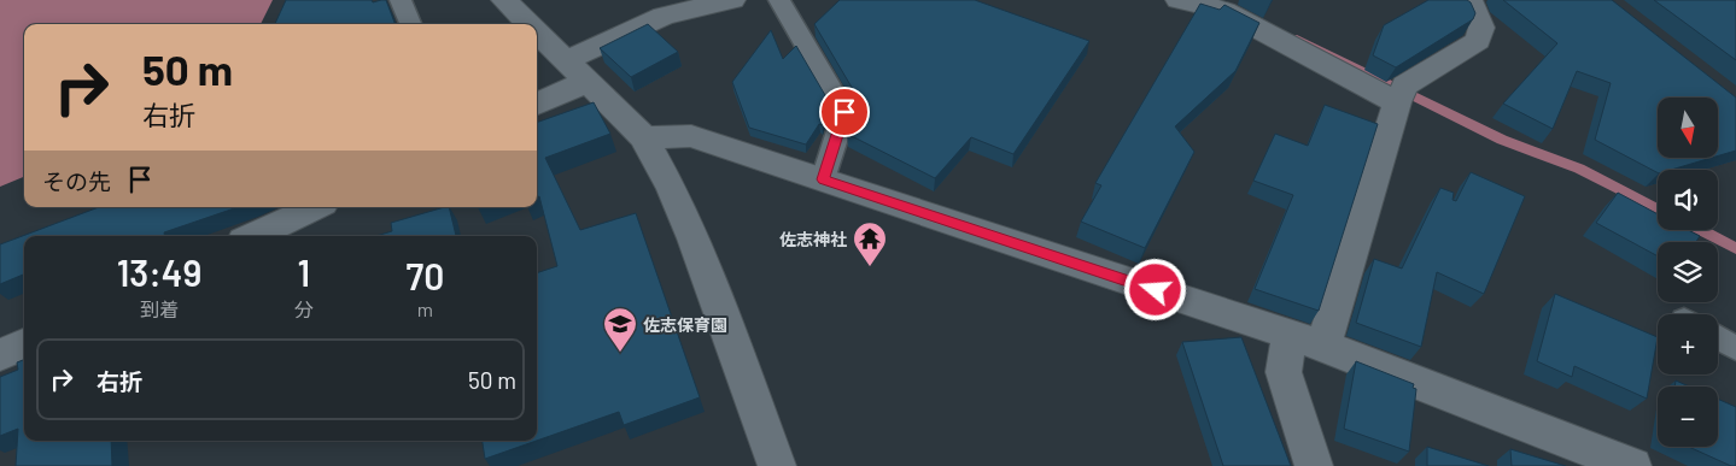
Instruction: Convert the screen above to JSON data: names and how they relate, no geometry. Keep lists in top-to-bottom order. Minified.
{"places":{"temple":["佐志神社"],"school or university":["佐志保育園"]},"north":"bottom","page":{"turn":["50 m","右折"],"map_buttons":["+","−"],"then":"その先","eta":["13:49","到着","1","分","70","m"],"list":[{"name":"右折","value":"50 m"}]}}
